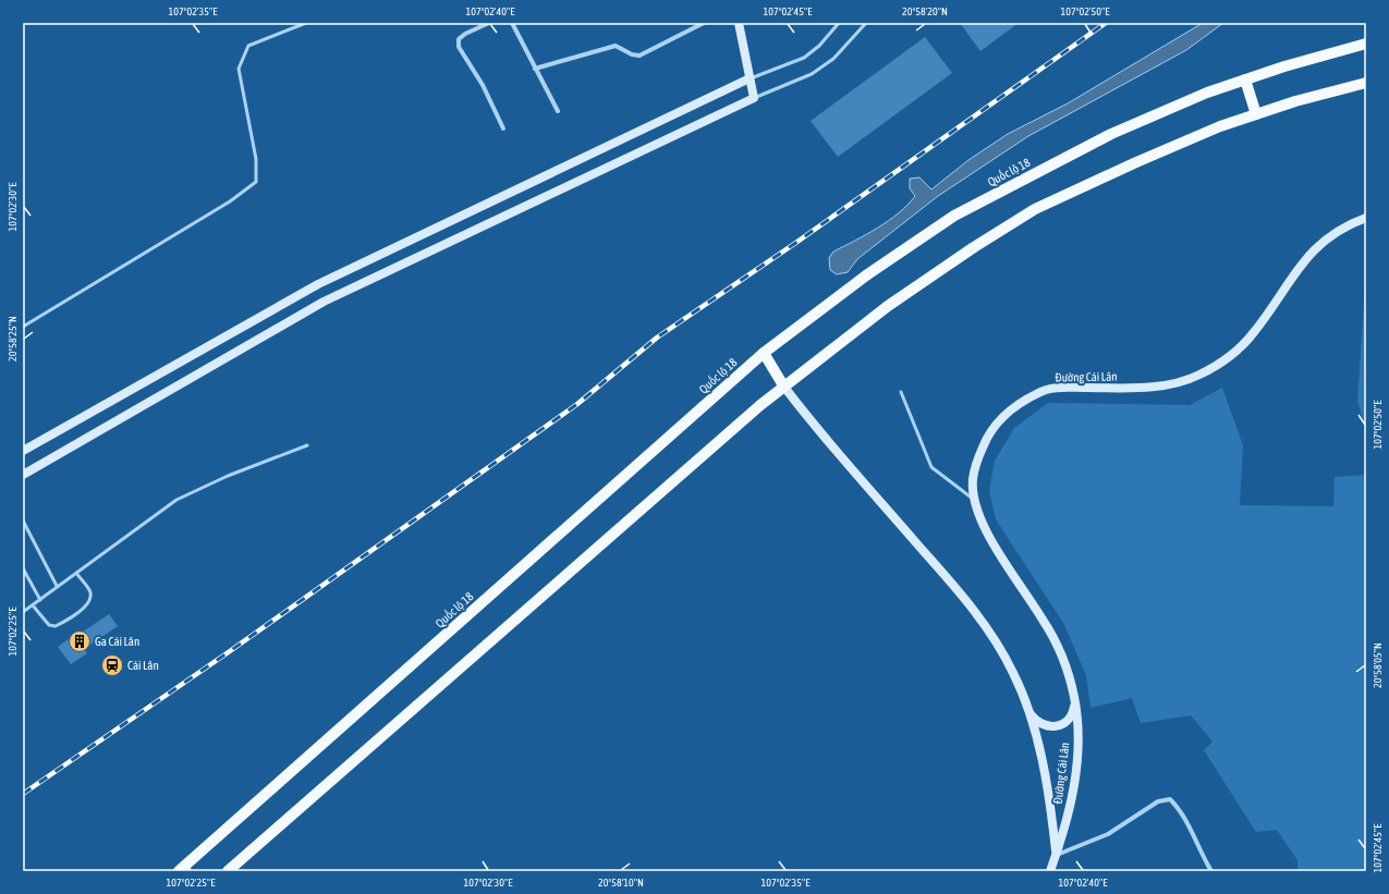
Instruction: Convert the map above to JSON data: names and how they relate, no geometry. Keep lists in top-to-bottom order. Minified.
{"streets":{"main road":["Quốc lộ 18","Đường Cái Lân"]},"places":{"building":["Ga Cái Lân"],"station":["Cái Lân"]},"coordinates":["107°02'35\"E","107°02'40\"E","107°02'45\"E","20°58'20\"N","107°02'50\"E","107°02'30\"E","20°58'25\"N","107°02'25\"E","20°58'05\"N","20°58'10\"N"]}
